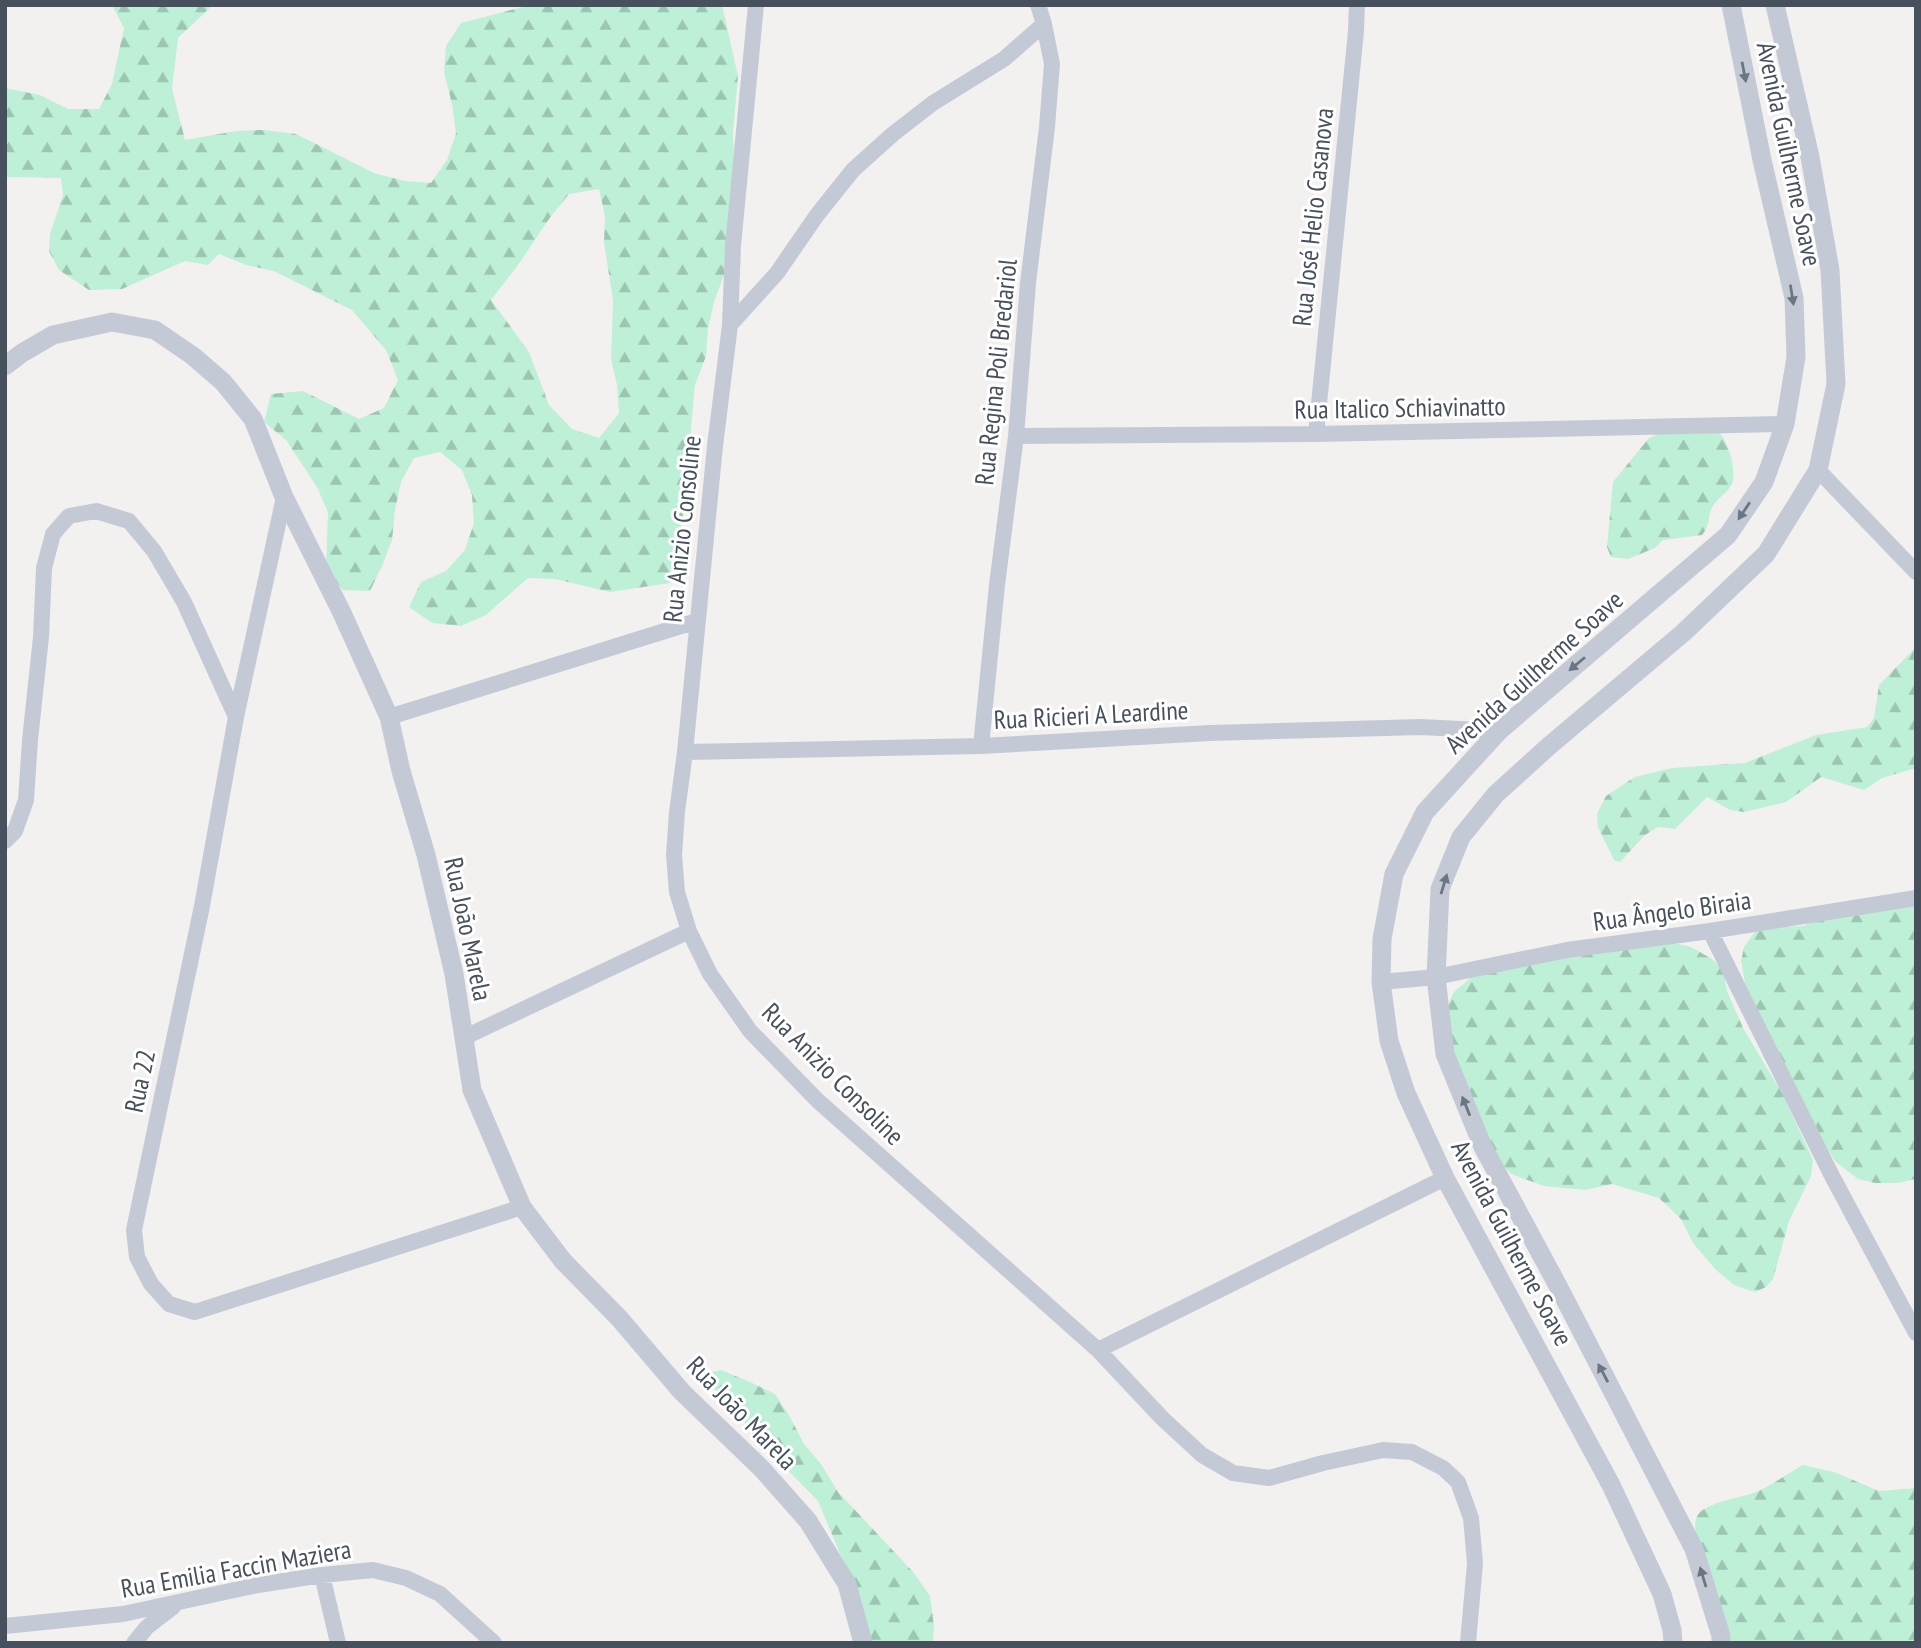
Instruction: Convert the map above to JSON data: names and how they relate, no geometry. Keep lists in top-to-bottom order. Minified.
{"streets":{"street":["Avenida Guilherme Soave","Rua José Helio Casanova","Rua Regina Poli Bredariol","Rua Italico Schiavinatto","Rua Anizio Consoline","Rua Ricieri A Leardine","Rua Ângelo Biraia","Rua João Marela","Rua 22","Rua Emilia Faccin Maziera"]},"crossings":[["Avenida Guilherme Soave","Rua Italico Schiavinatto"],["Avenida Guilherme Soave","Rua Ricieri A Leardine"],["Avenida Guilherme Soave","Rua Ângelo Biraia"],["Rua José Helio Casanova","Rua Italico Schiavinatto"],["Rua Regina Poli Bredariol","Rua Italico Schiavinatto"],["Rua Regina Poli Bredariol","Rua Ricieri A Leardine"],["Rua Anizio Consoline","Rua Ricieri A Leardine"],["Rua João Marela","Rua 22"]]}
